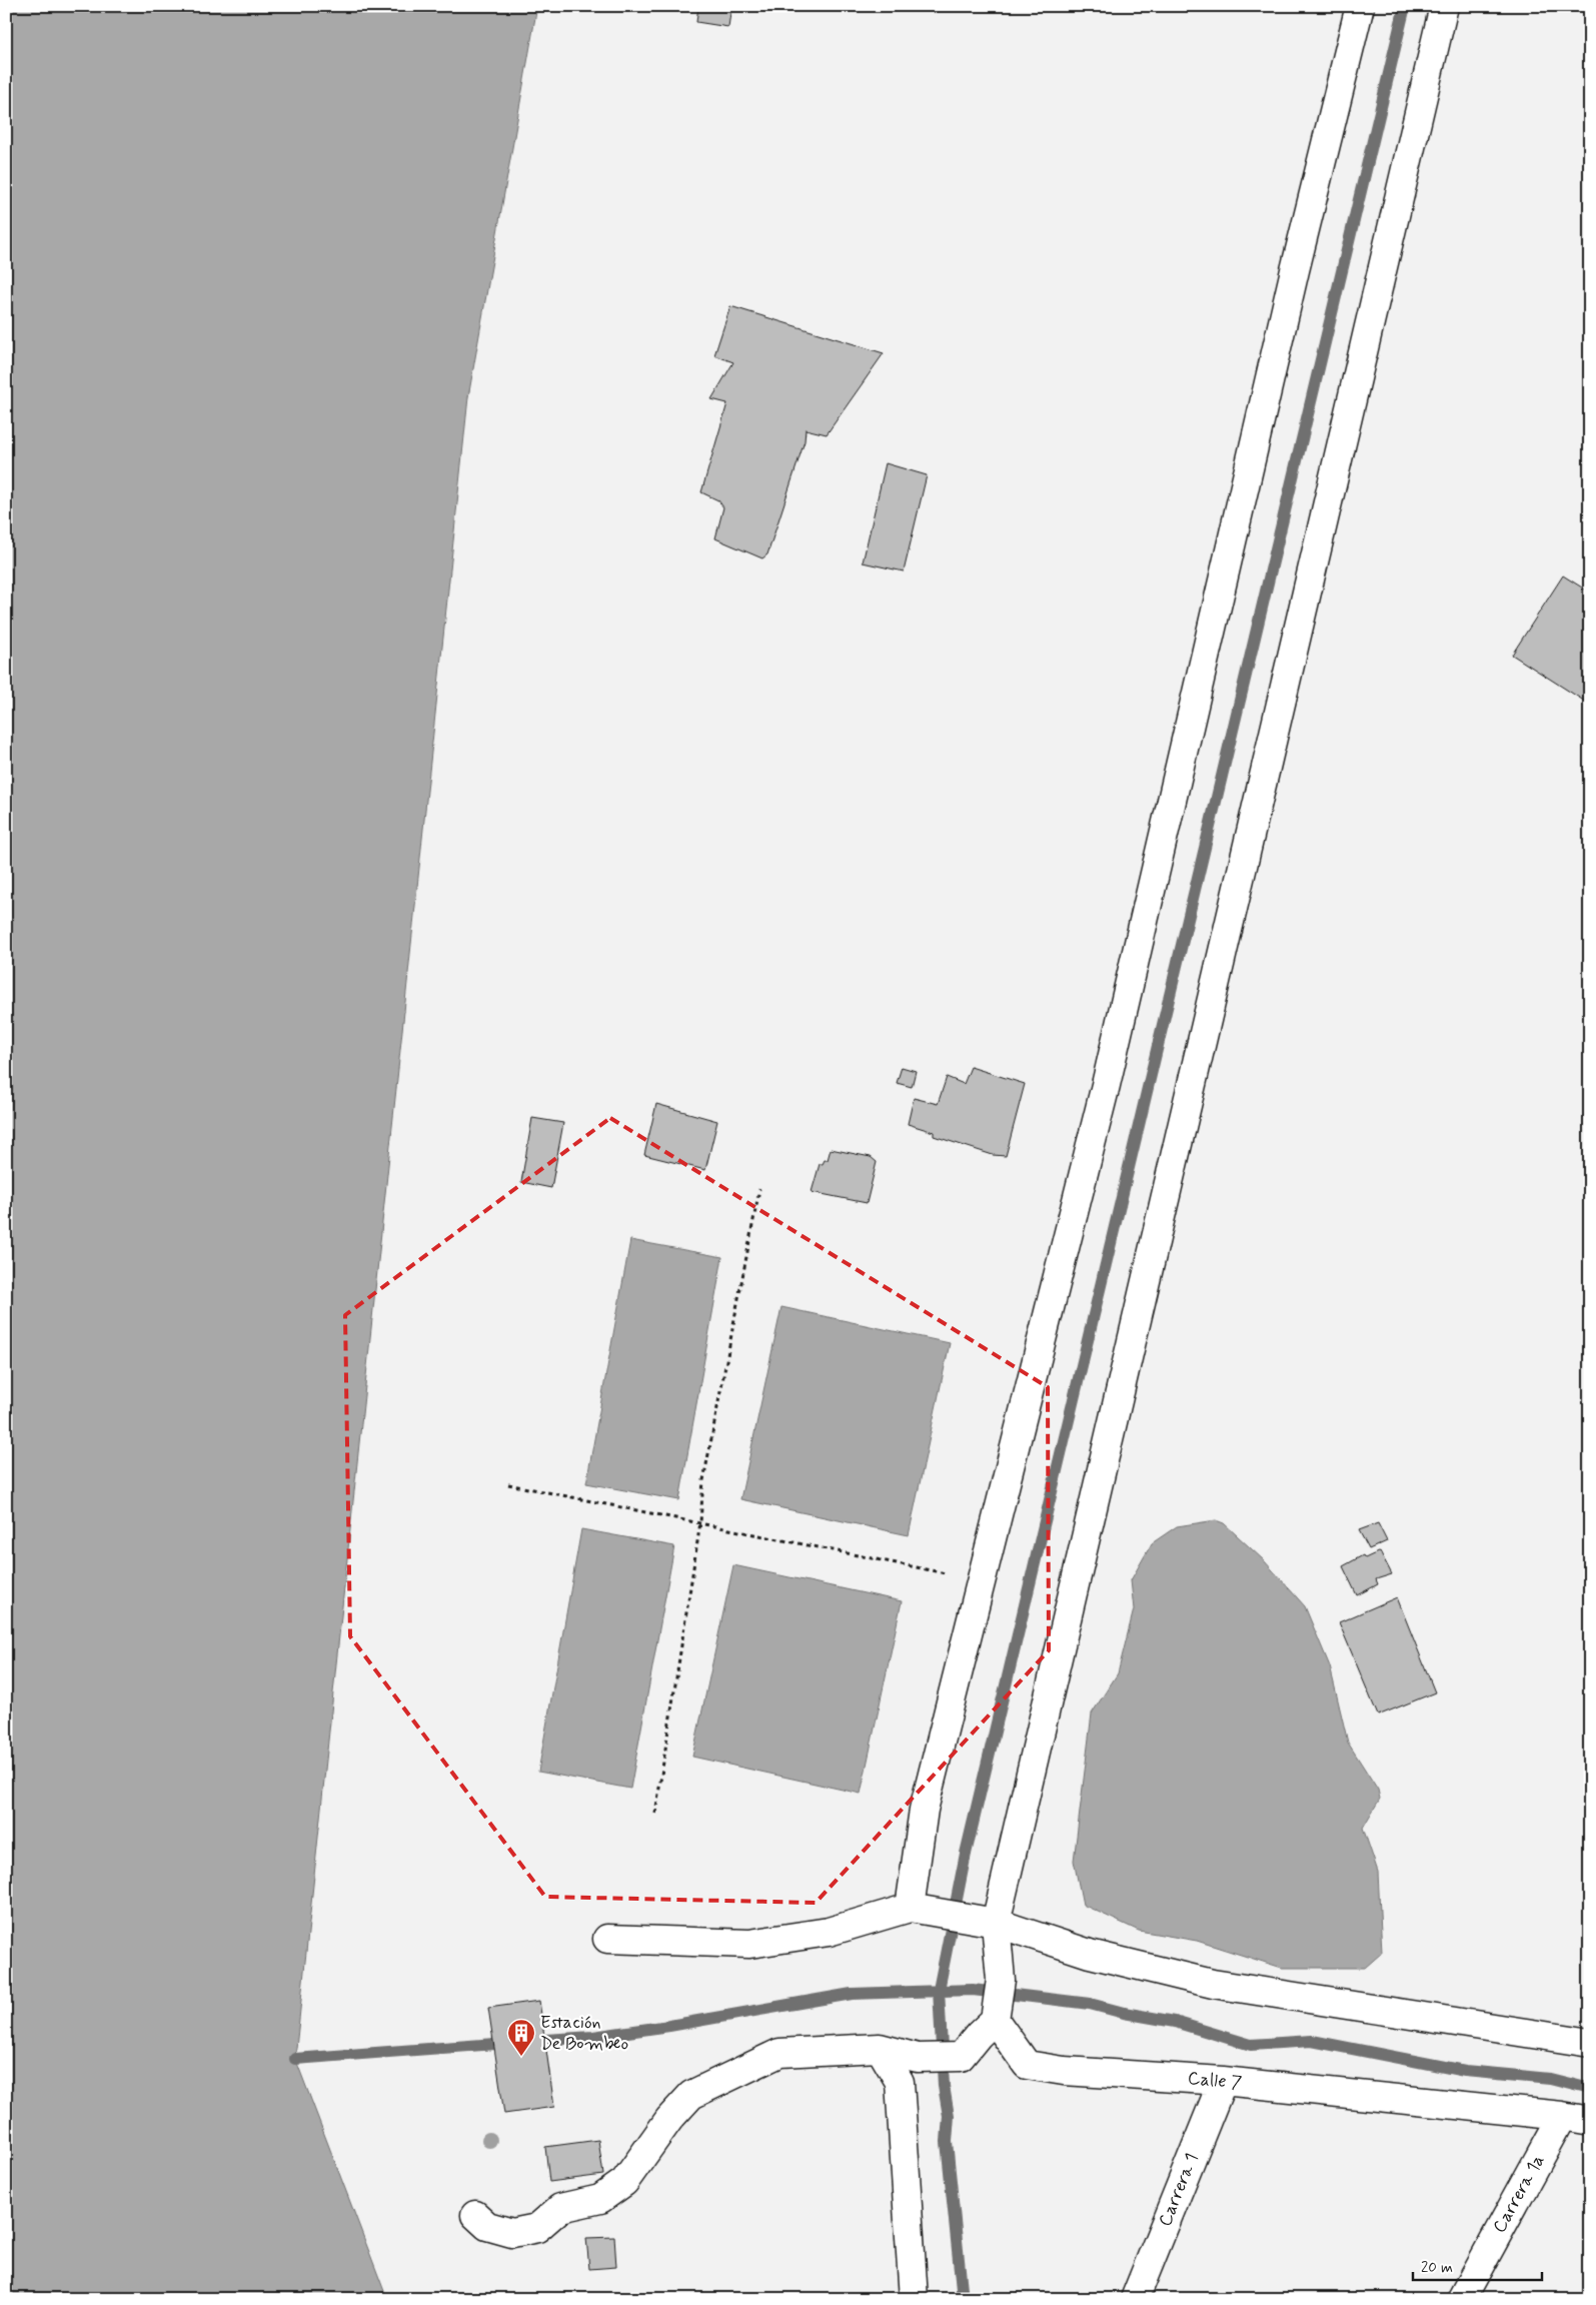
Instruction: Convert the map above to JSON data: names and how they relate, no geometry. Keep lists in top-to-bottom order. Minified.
{"streets":{"street":["Calle 7","Carrera 1","Carrera 1a"]},"crossings":[["Calle 7","Carrera 1"],["Calle 7","Carrera 1a"]],"places":{"building":["Estación De Bombeo"]},"scale_bar":"20 m"}
